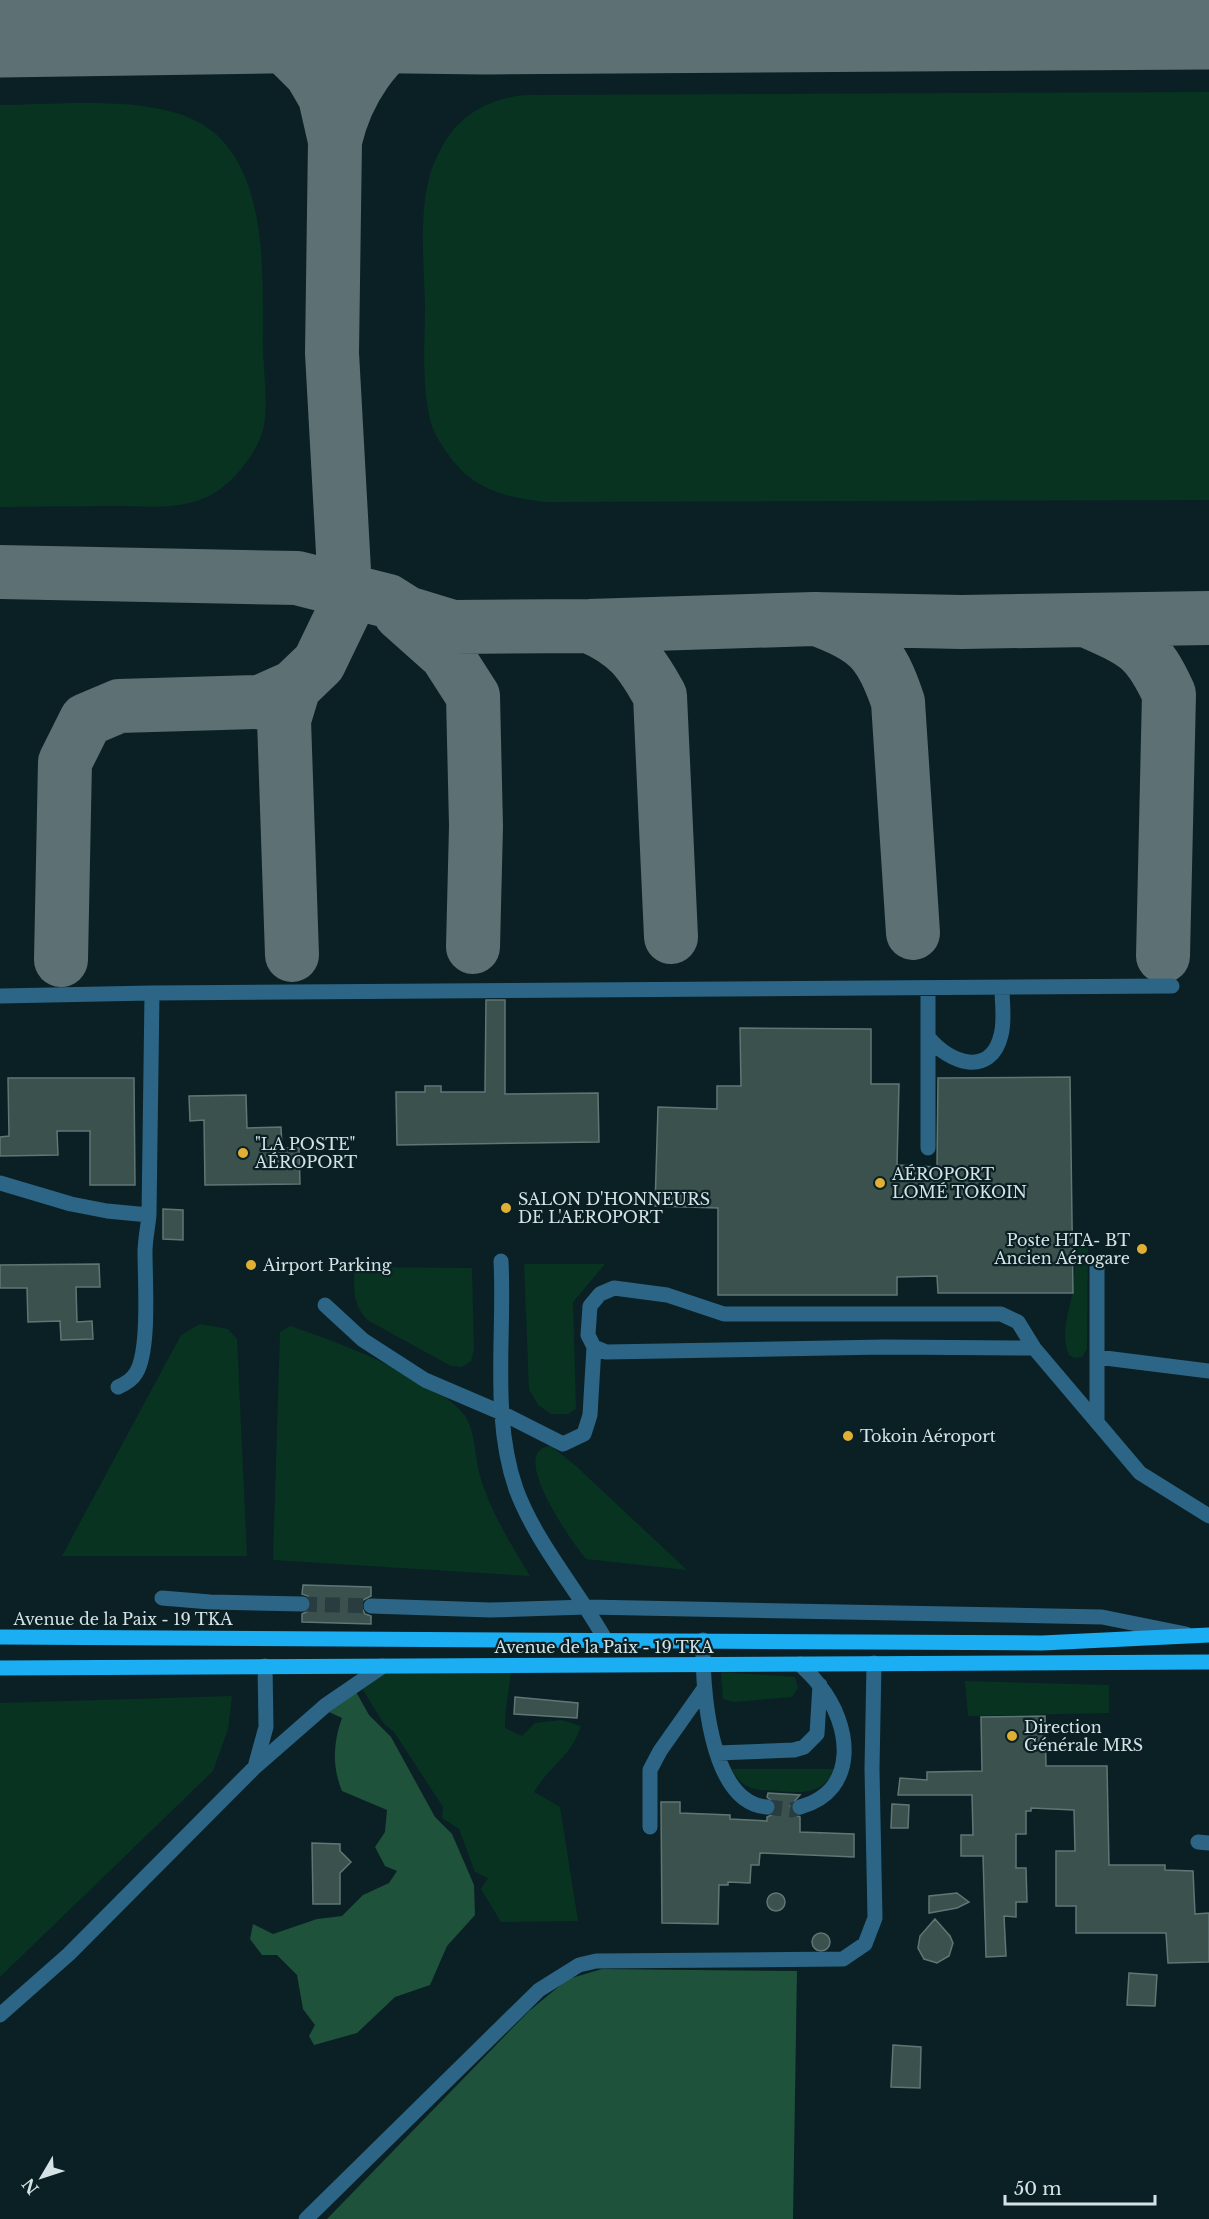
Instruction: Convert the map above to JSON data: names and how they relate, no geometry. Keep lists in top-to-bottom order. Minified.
{"streets":{"main road":["Avenue de la Paix - 19 TKA"]},"places":["\"LA POSTE\" AÉROPORT","AÉROPORT LOMÉ TOKOIN","SALON D'HONNEURS DE L'AEROPORT","Poste HTA- BT Ancien Aérogare","Airport Parking","Tokoin Aéroport","Direction Générale MRS"],"scale_bar":"50 m","north":"bottom left"}
